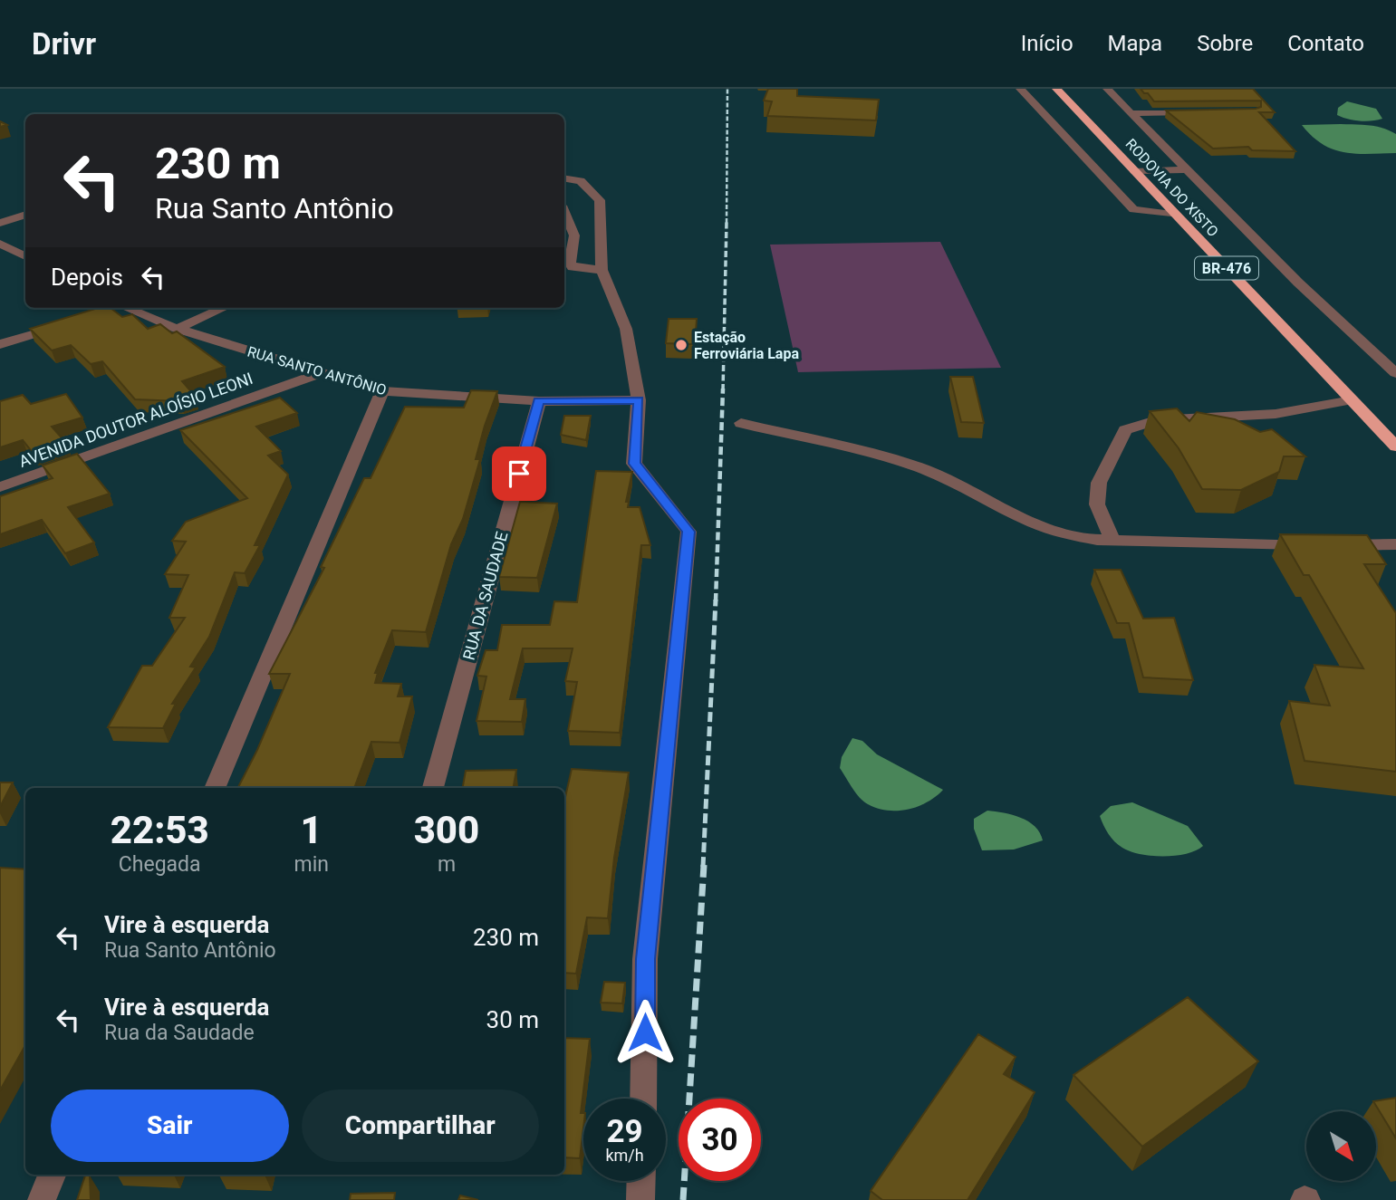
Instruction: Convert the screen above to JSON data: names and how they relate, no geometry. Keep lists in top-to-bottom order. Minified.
{"streets":{"highway":["RODOVIA DO XISTO","BR-476"],"street":["RUA SANTO ANTÔNIO","AVENIDA DOUTOR ALOÍSIO LEONI","RUA DA SAUDADE"]},"crossings":[["RUA SANTO ANTÔNIO","AVENIDA DOUTOR ALOÍSIO LEONI"],["RUA SANTO ANTÔNIO","RUA DA SAUDADE"]],"places":["Estação Ferroviária Lapa"],"north":"bottom right","page":{"header":"Drivr","nav":["Início","Mapa","Sobre","Contato"],"turn":["230 m","Rua Santo Antônio"],"then":"Depois","eta":["22:53","Chegada","1","min","300","m"],"list":[{"name":"Vire à esquerda","note":"Rua Santo Antônio","value":"230 m"},{"name":"Vire à esquerda","note":"Rua da Saudade","value":"30 m"}],"buttons":["Sair","Compartilhar"],"speed":"29 km/h","limit":"30"}}
